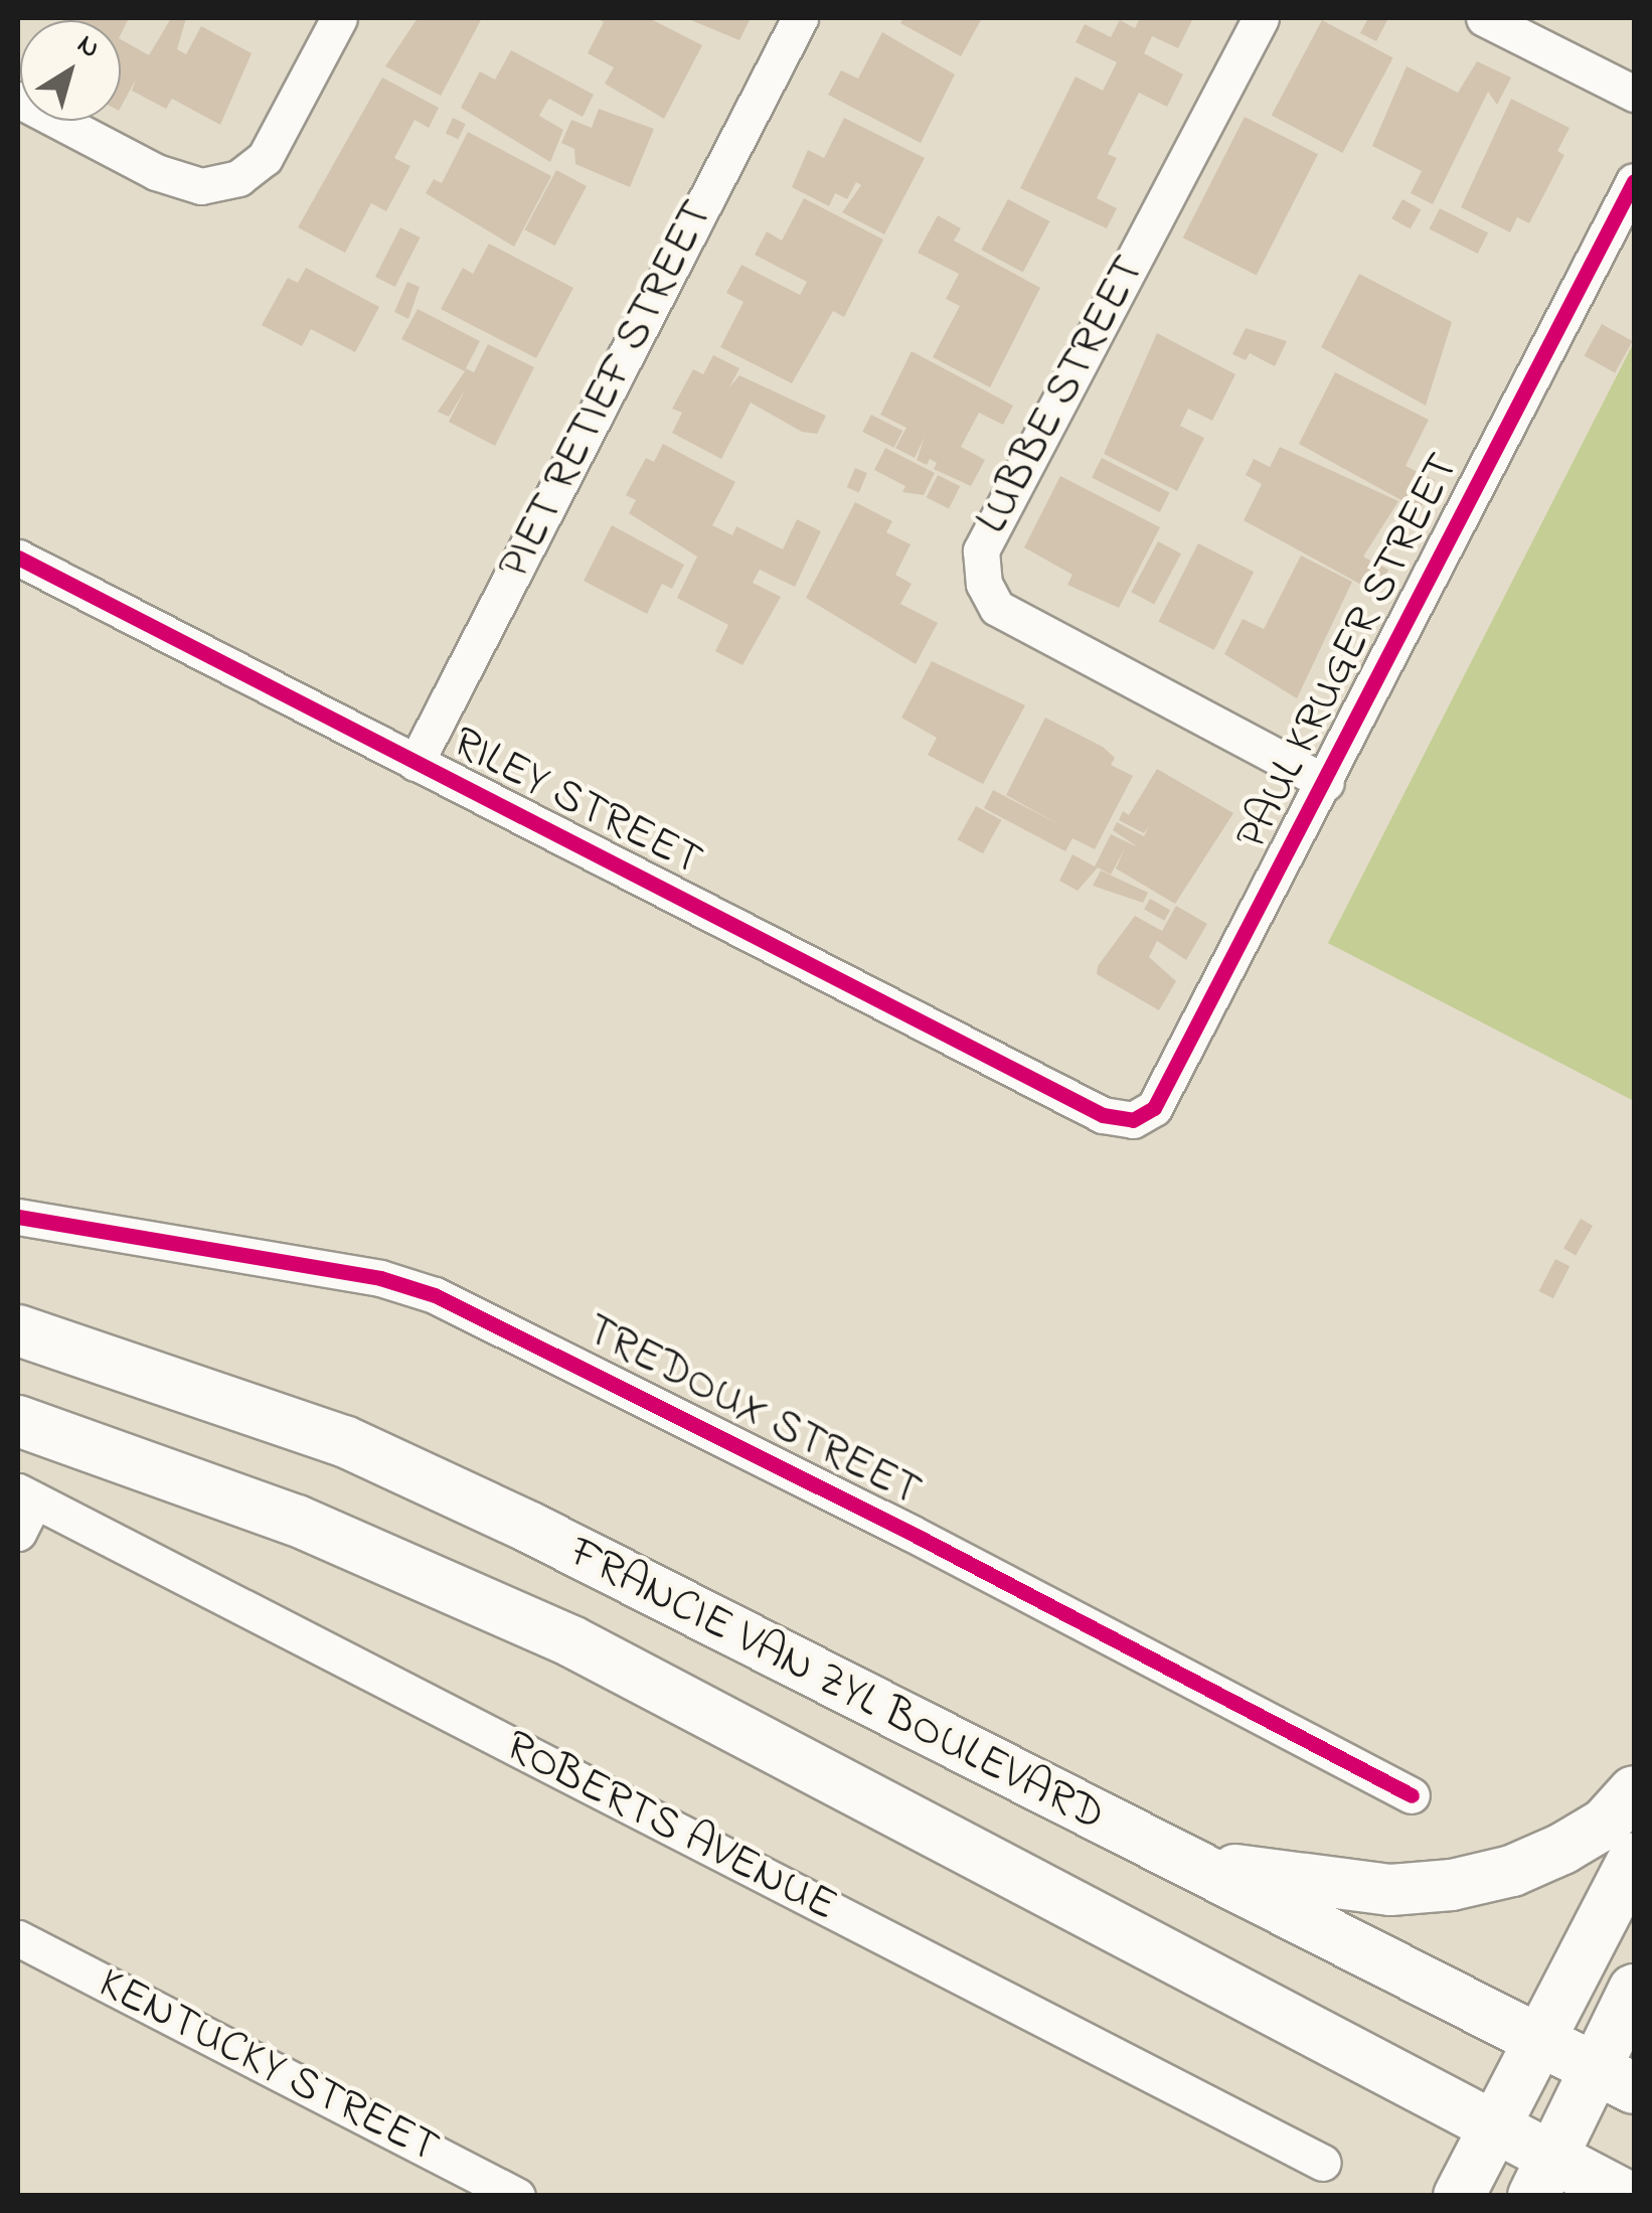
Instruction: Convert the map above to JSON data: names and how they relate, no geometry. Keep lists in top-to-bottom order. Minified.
{"streets":{"main road":["FRANCIE VAN ZYL BOULEVARD"],"street":["PIET RETIEF STREET","LUBBE STREET","PAUL KRUGER STREET","RILEY STREET","TREDOUX STREET","ROBERTS AVENUE","KENTUCKY STREET"]},"crossings":[["PIET RETIEF STREET","RILEY STREET"],["LUBBE STREET","PAUL KRUGER STREET"],["PAUL KRUGER STREET","RILEY STREET"]],"north":"top right"}
